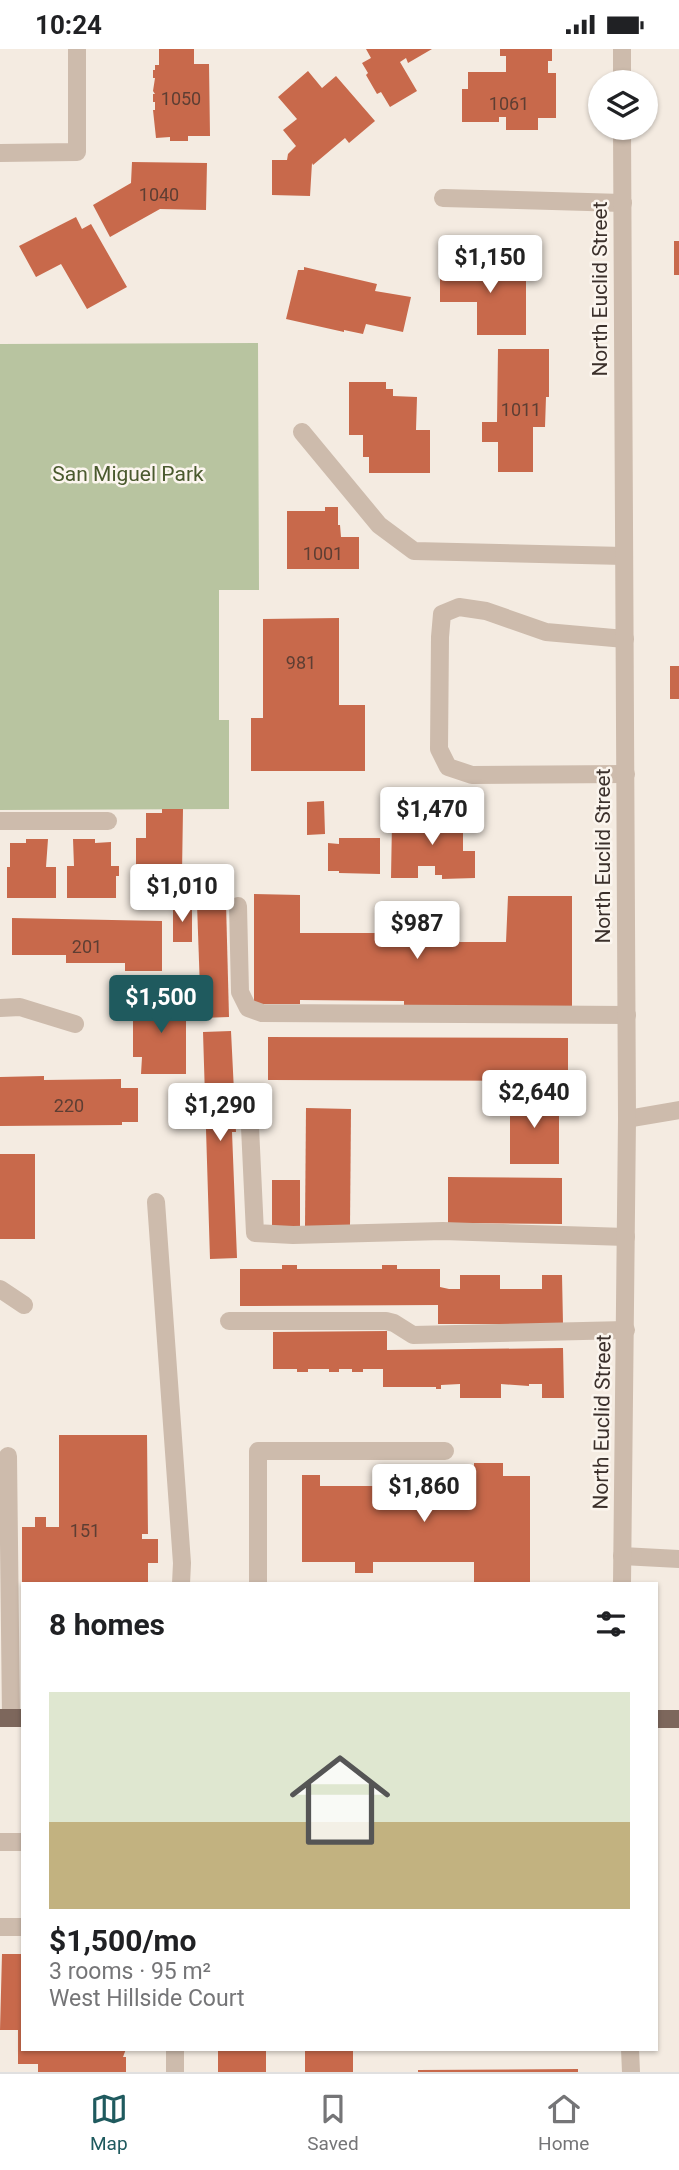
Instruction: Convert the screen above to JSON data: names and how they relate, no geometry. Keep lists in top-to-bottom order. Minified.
{"streets":{"street":["North Euclid Street"]},"parks":["San Miguel Park"],"house_numbers":["1050","1061","1040","1011","1001","981","201","220","151"],"page":{"status":"10:24","price":["$1,150","$1,470","$1,010","$987","$1,500","$2,640","$1,290","$1,860"],"heading":"8 homes","list":[{"name":"$1,500/mo","note":"3 rooms · 95 m² · West Hillside Court"}],"tabs":["Map","Saved","Home"]}}
